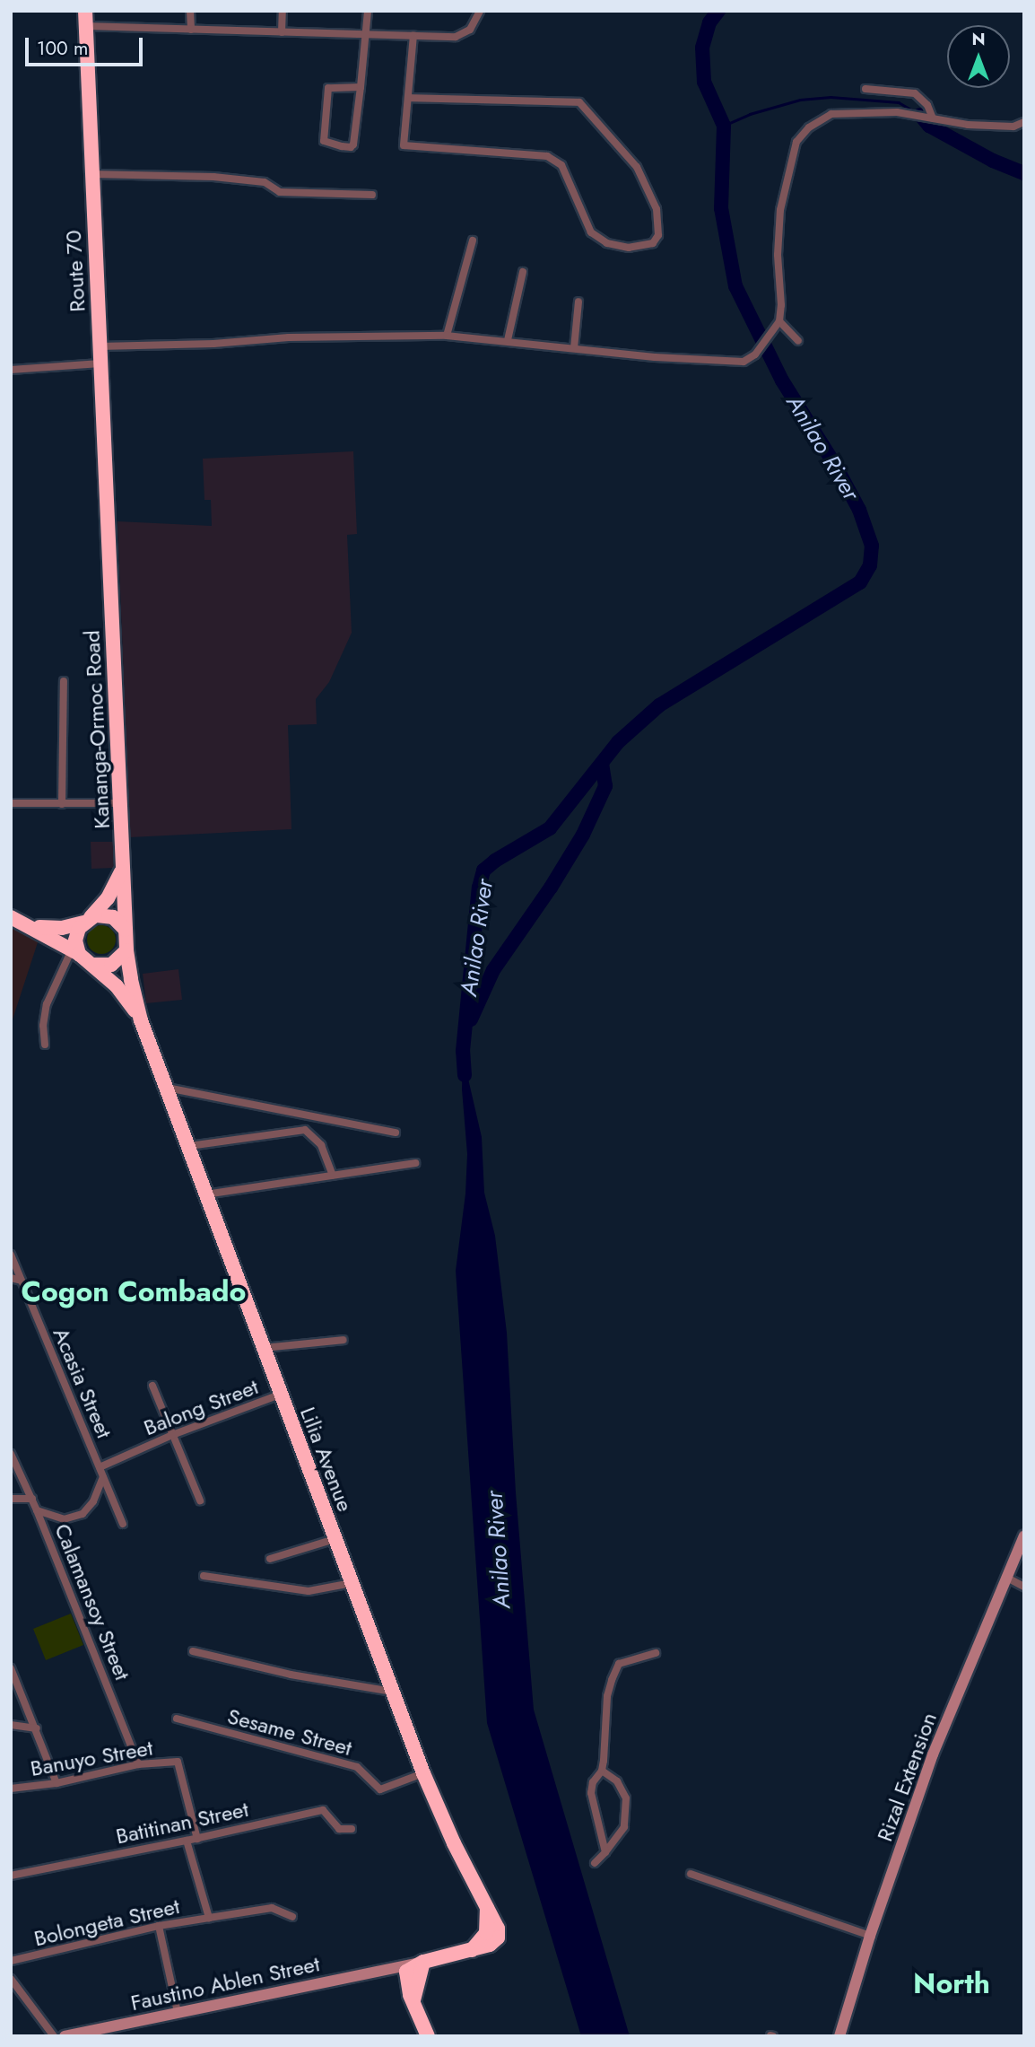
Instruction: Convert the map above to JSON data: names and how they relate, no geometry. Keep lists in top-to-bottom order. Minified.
{"streets":{"highway":["Route 70","Kananga-Ormoc Road","Lilia Avenue"],"street":["Acasia Street","Balong Street","Calamansoy Street","Sesame Street","Banuyo Street","Rizal Extension","Batitinan Street","Bolongeta Street","Faustino Ablen Street"]},"crossings":[["Route 70","Kananga-Ormoc Road"],["Acasia Street","Balong Street"],["Balong Street","Lilia Avenue"],["Lilia Avenue","Sesame Street"],["Lilia Avenue","Faustino Ablen Street"],["Calamansoy Street","Banuyo Street"],["Banuyo Street","Batitinan Street"]],"districts":["Cogon Combado","North"],"water":["Anilao River"],"scale_bar":"100 m","north":"top"}
